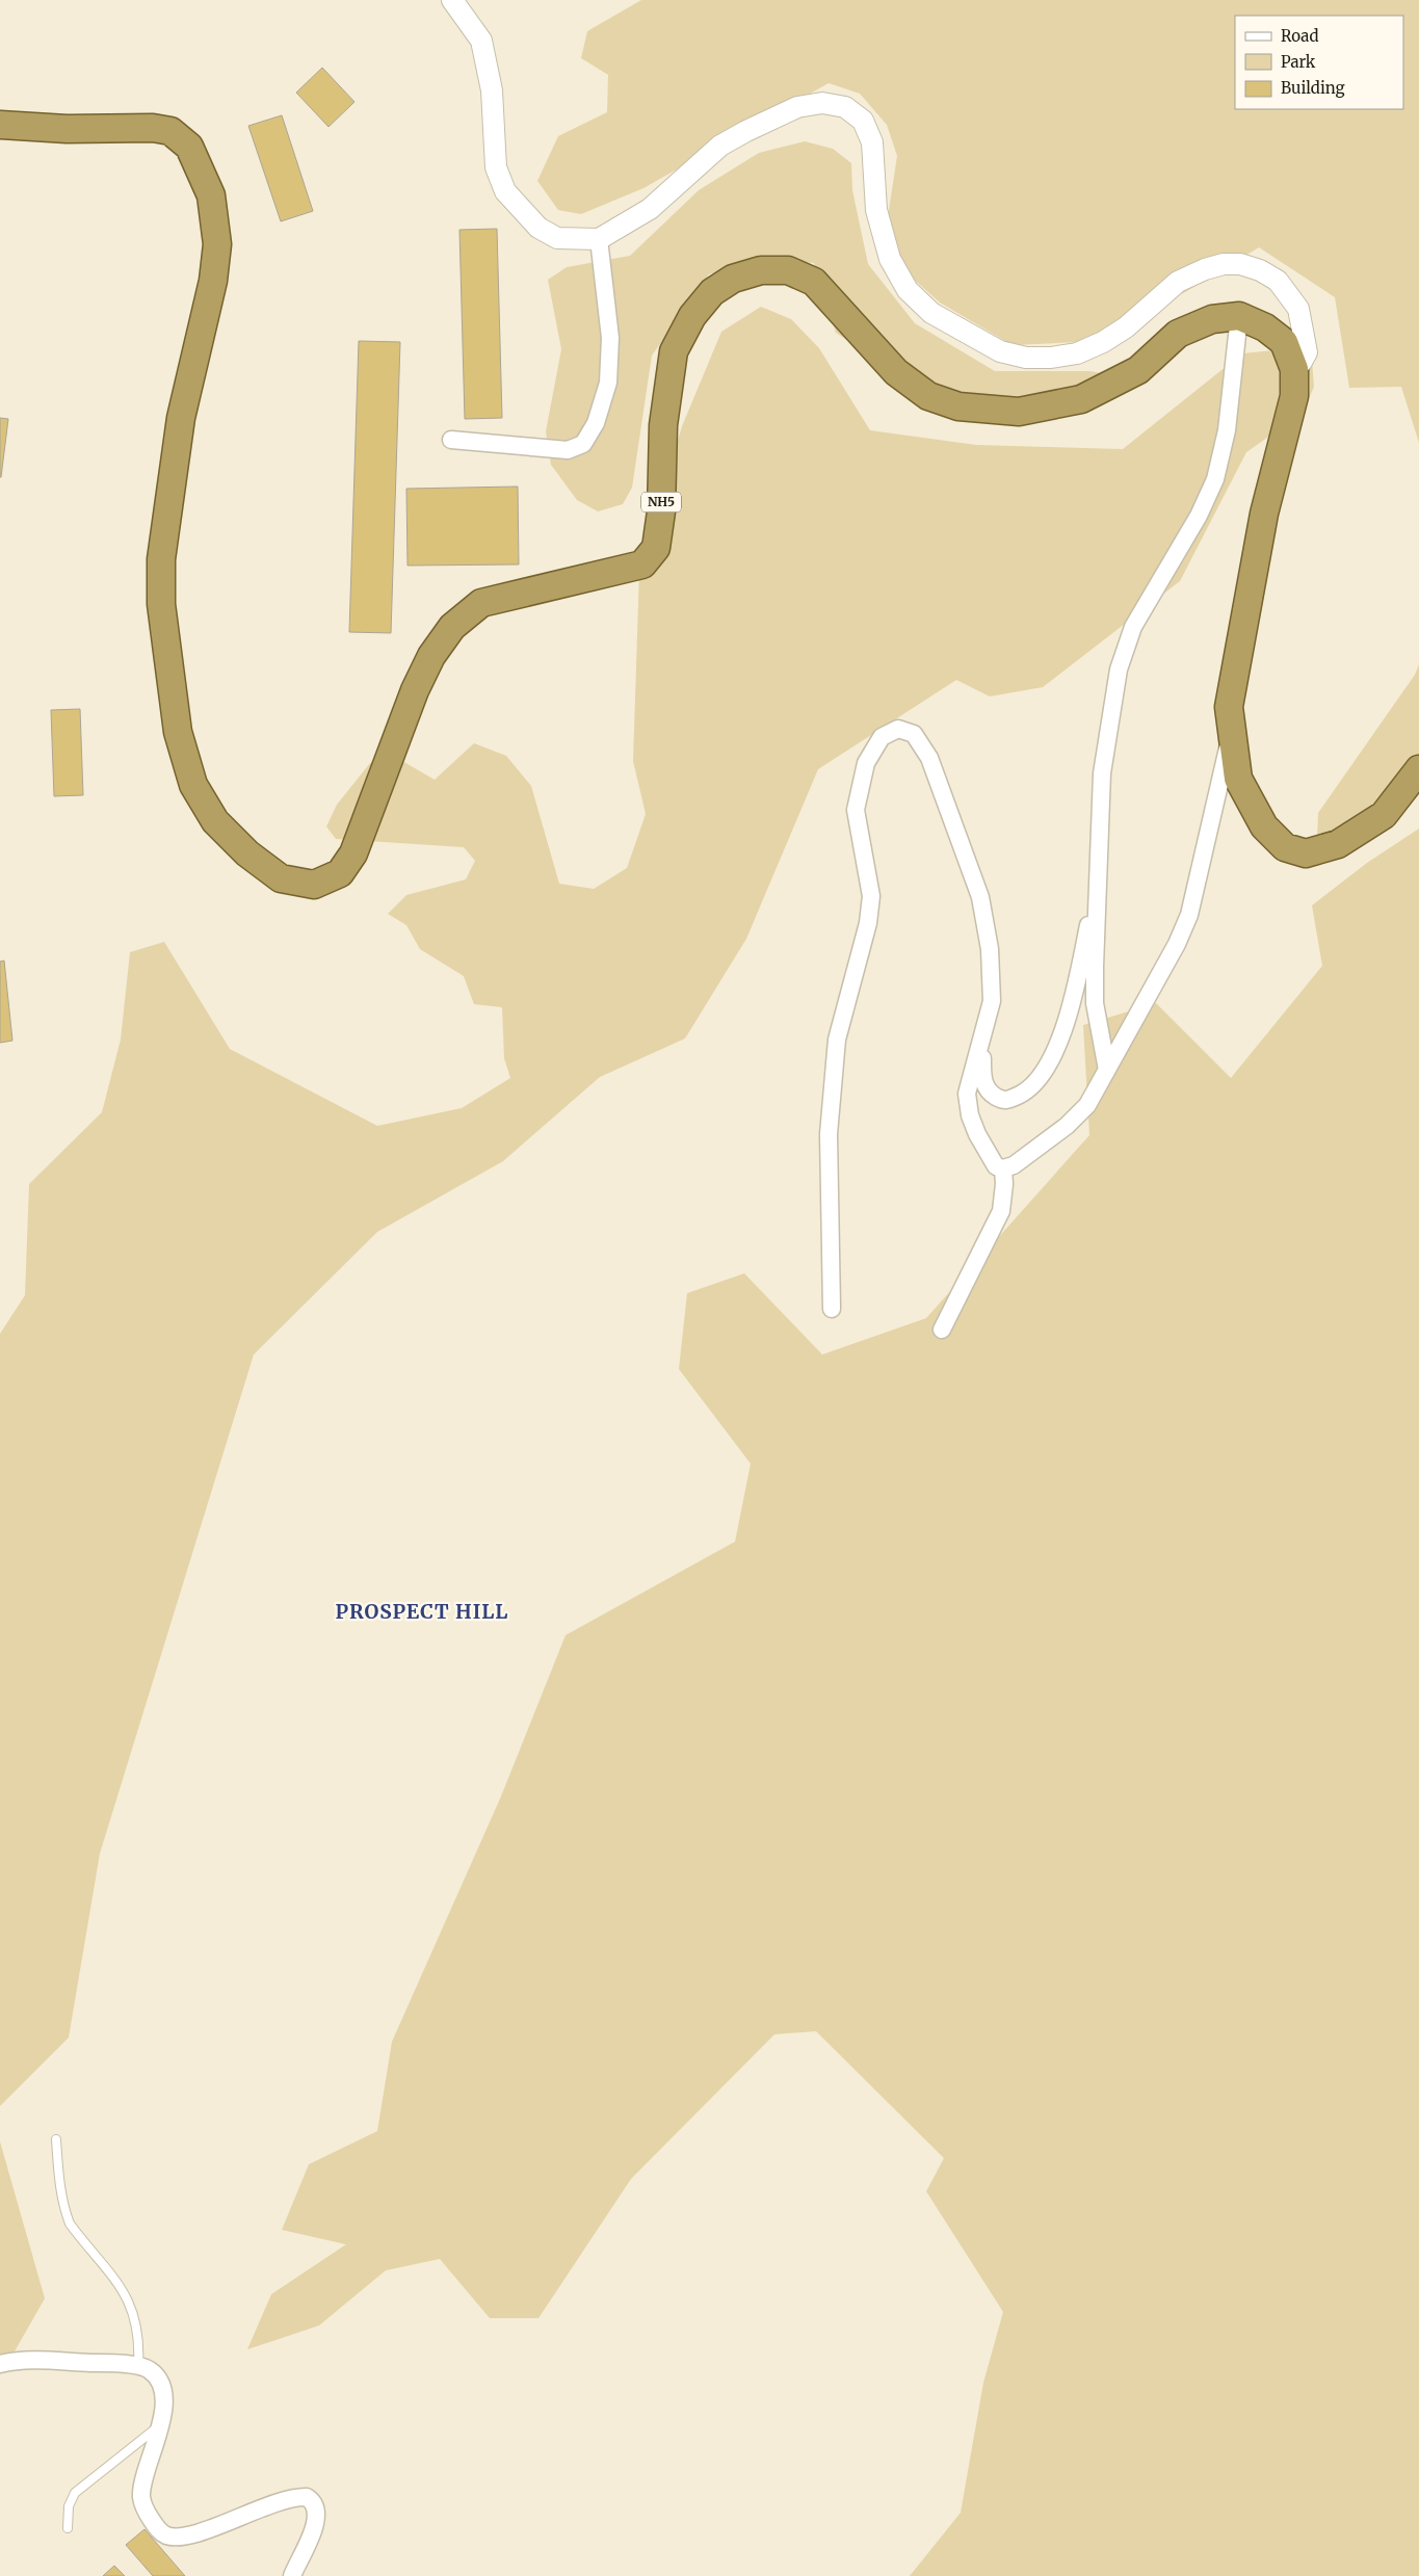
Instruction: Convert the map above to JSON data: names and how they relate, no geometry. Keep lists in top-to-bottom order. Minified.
{"streets":{"highway":["NH5"]},"districts":["PROSPECT HILL"],"legend":["Road","Park","Building"]}
